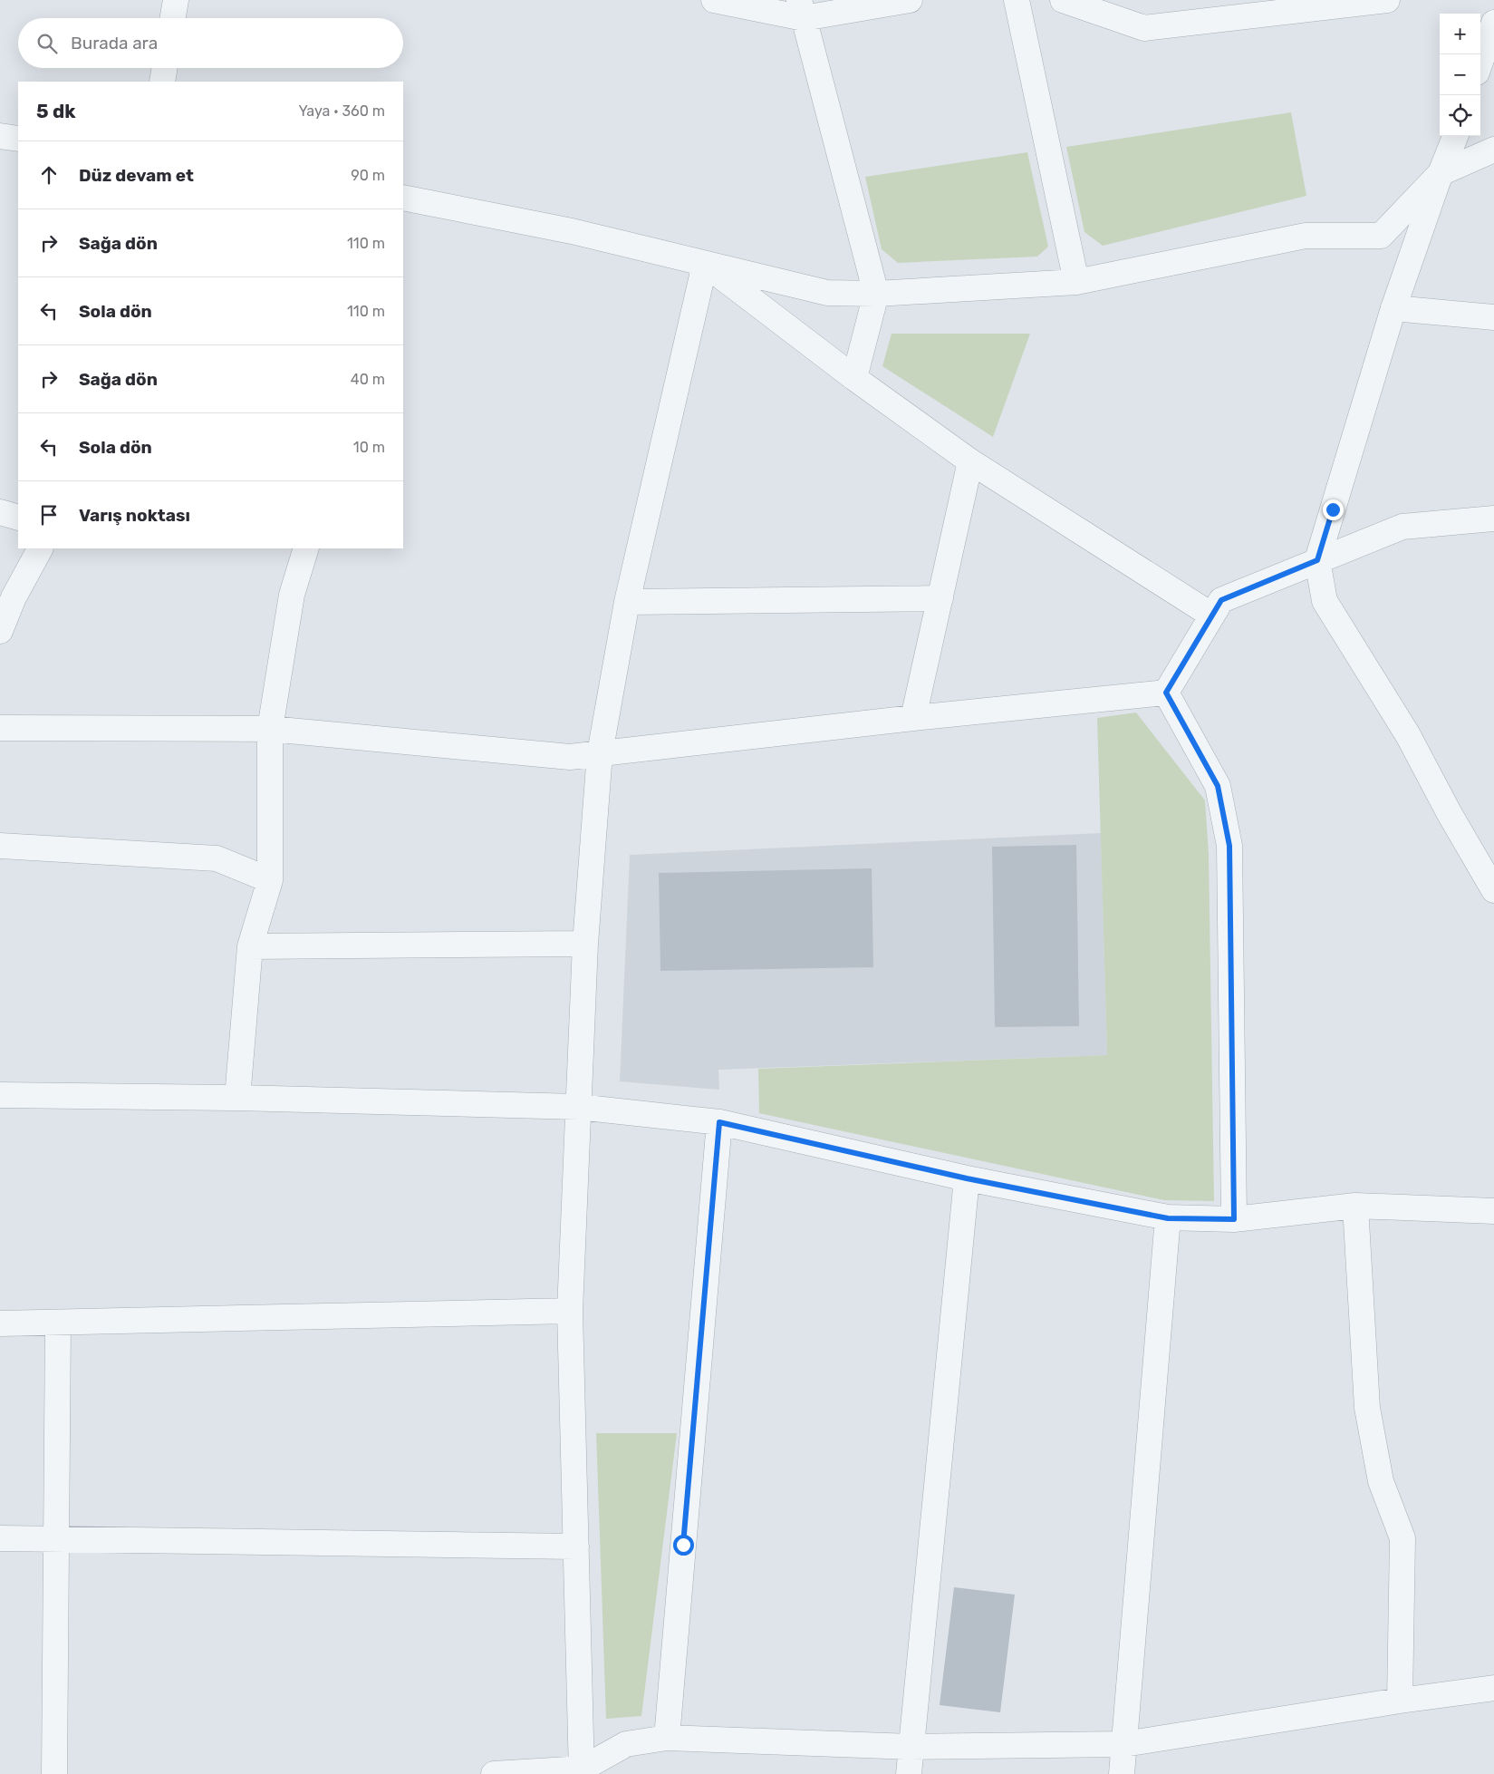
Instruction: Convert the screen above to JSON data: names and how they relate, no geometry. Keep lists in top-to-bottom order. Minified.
{"page":{"map_buttons":["+","−"],"search":"Burada ara","heading":["5 dk","Yaya · 360 m"],"list":[["Düz devam et","90 m"],["Sağa dön","110 m"],["Sola dön","110 m"],["Sağa dön","40 m"],["Sola dön","10 m"],"Varış noktası"]}}
